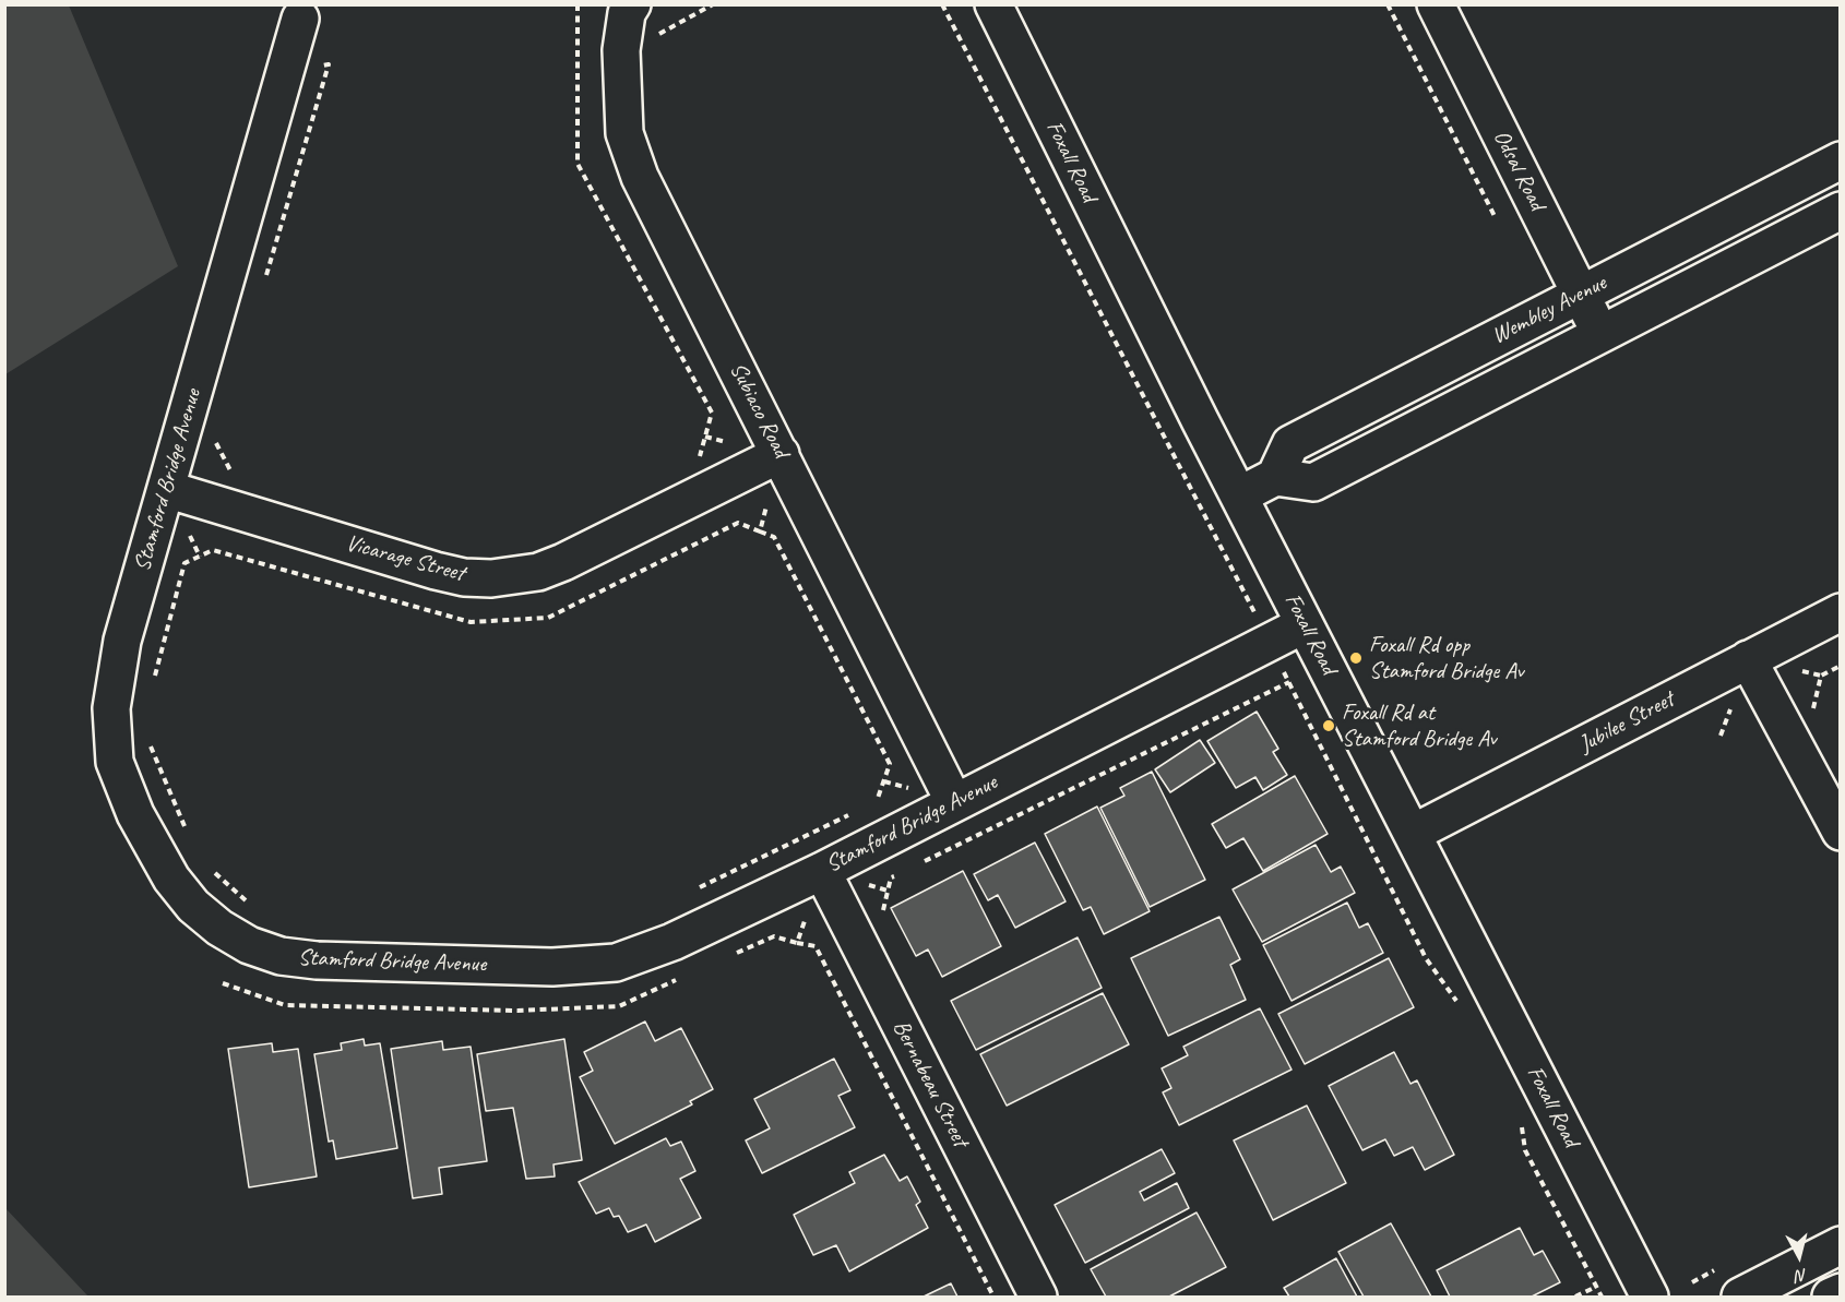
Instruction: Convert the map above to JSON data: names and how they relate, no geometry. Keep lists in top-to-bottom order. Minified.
{"streets":{"street":["Foxall Road","Odsal Road","Wembley Avenue","Subiaco Road","Stamford Bridge Avenue","Vicarage Street","Jubilee Street","Bernabeau Street"]},"crossings":[["Foxall Road","Stamford Bridge Avenue"],["Foxall Road","Jubilee Street"],["Odsal Road","Wembley Avenue"],["Subiaco Road","Stamford Bridge Avenue"],["Subiaco Road","Vicarage Street"],["Stamford Bridge Avenue","Vicarage Street"],["Stamford Bridge Avenue","Bernabeau Street"]],"places":["Foxall Rd opp Stamford Bridge Av","Foxall Rd at Stamford Bridge Av"],"north":"bottom"}
